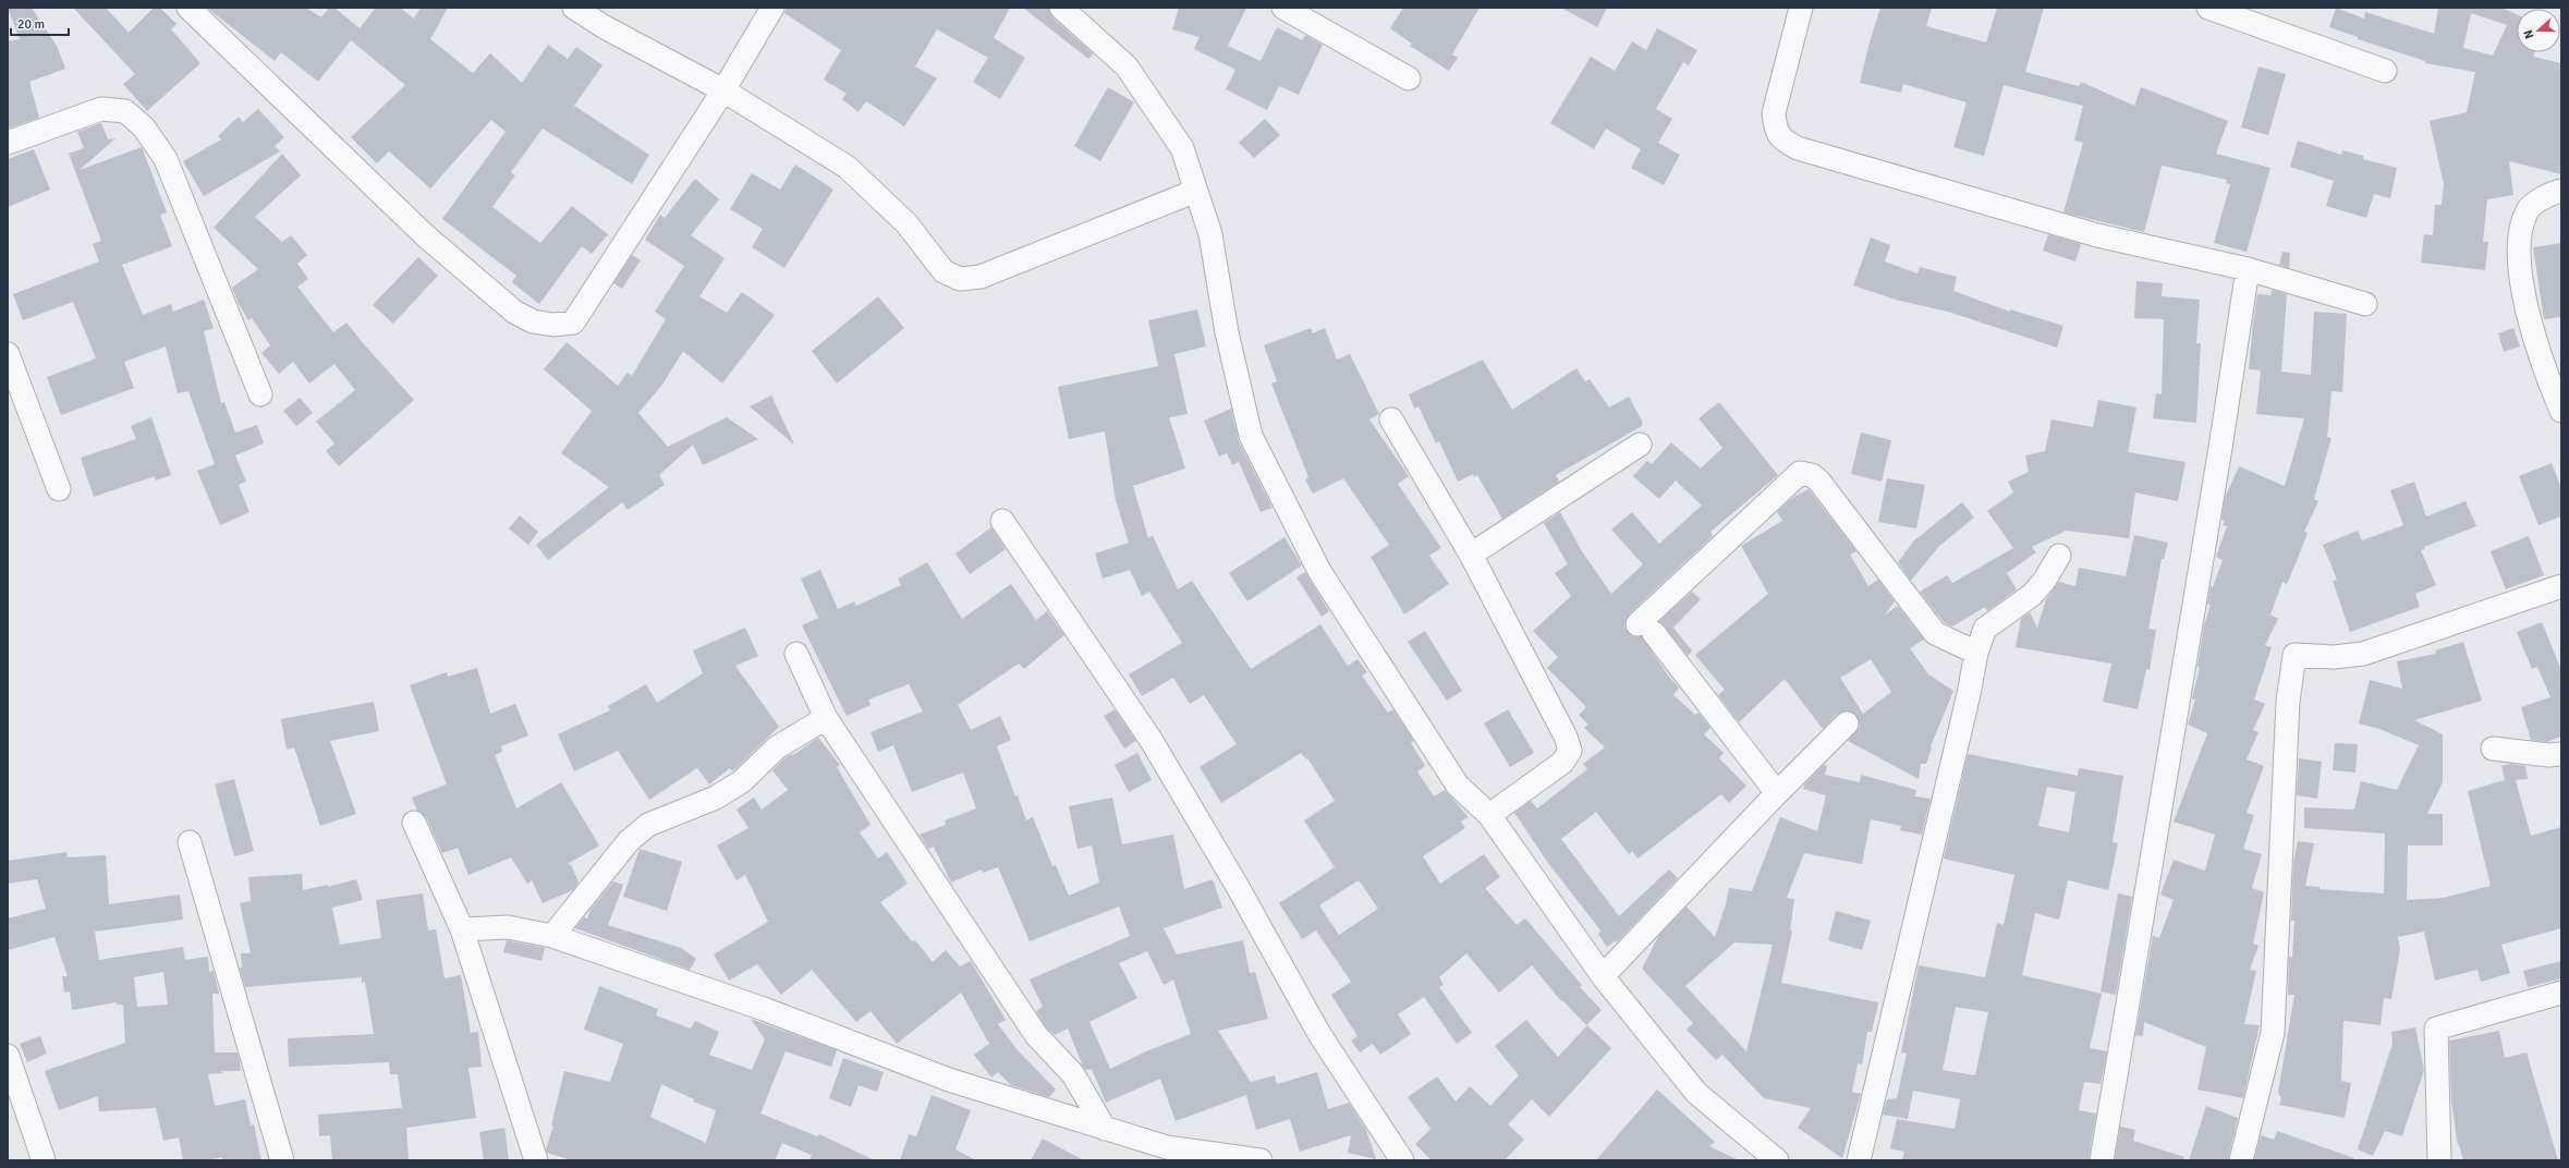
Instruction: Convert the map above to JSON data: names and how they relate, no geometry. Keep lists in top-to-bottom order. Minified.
{"scale_bar":"20 m","north":"left"}
